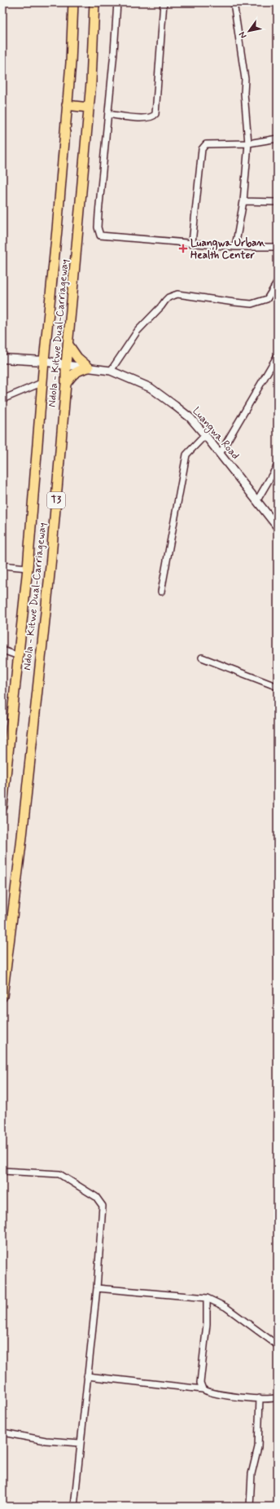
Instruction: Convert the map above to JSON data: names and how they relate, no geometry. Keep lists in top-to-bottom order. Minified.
{"streets":{"highway":["Ndola - Kitwe Dual-Carriageway","T3"],"main road":["Luangwa Road"]},"crossings":[["Ndola - Kitwe Dual-Carriageway","Luangwa Road"]],"places":{"health":["Luangwa Urban Health Center"]},"north":"bottom left"}
